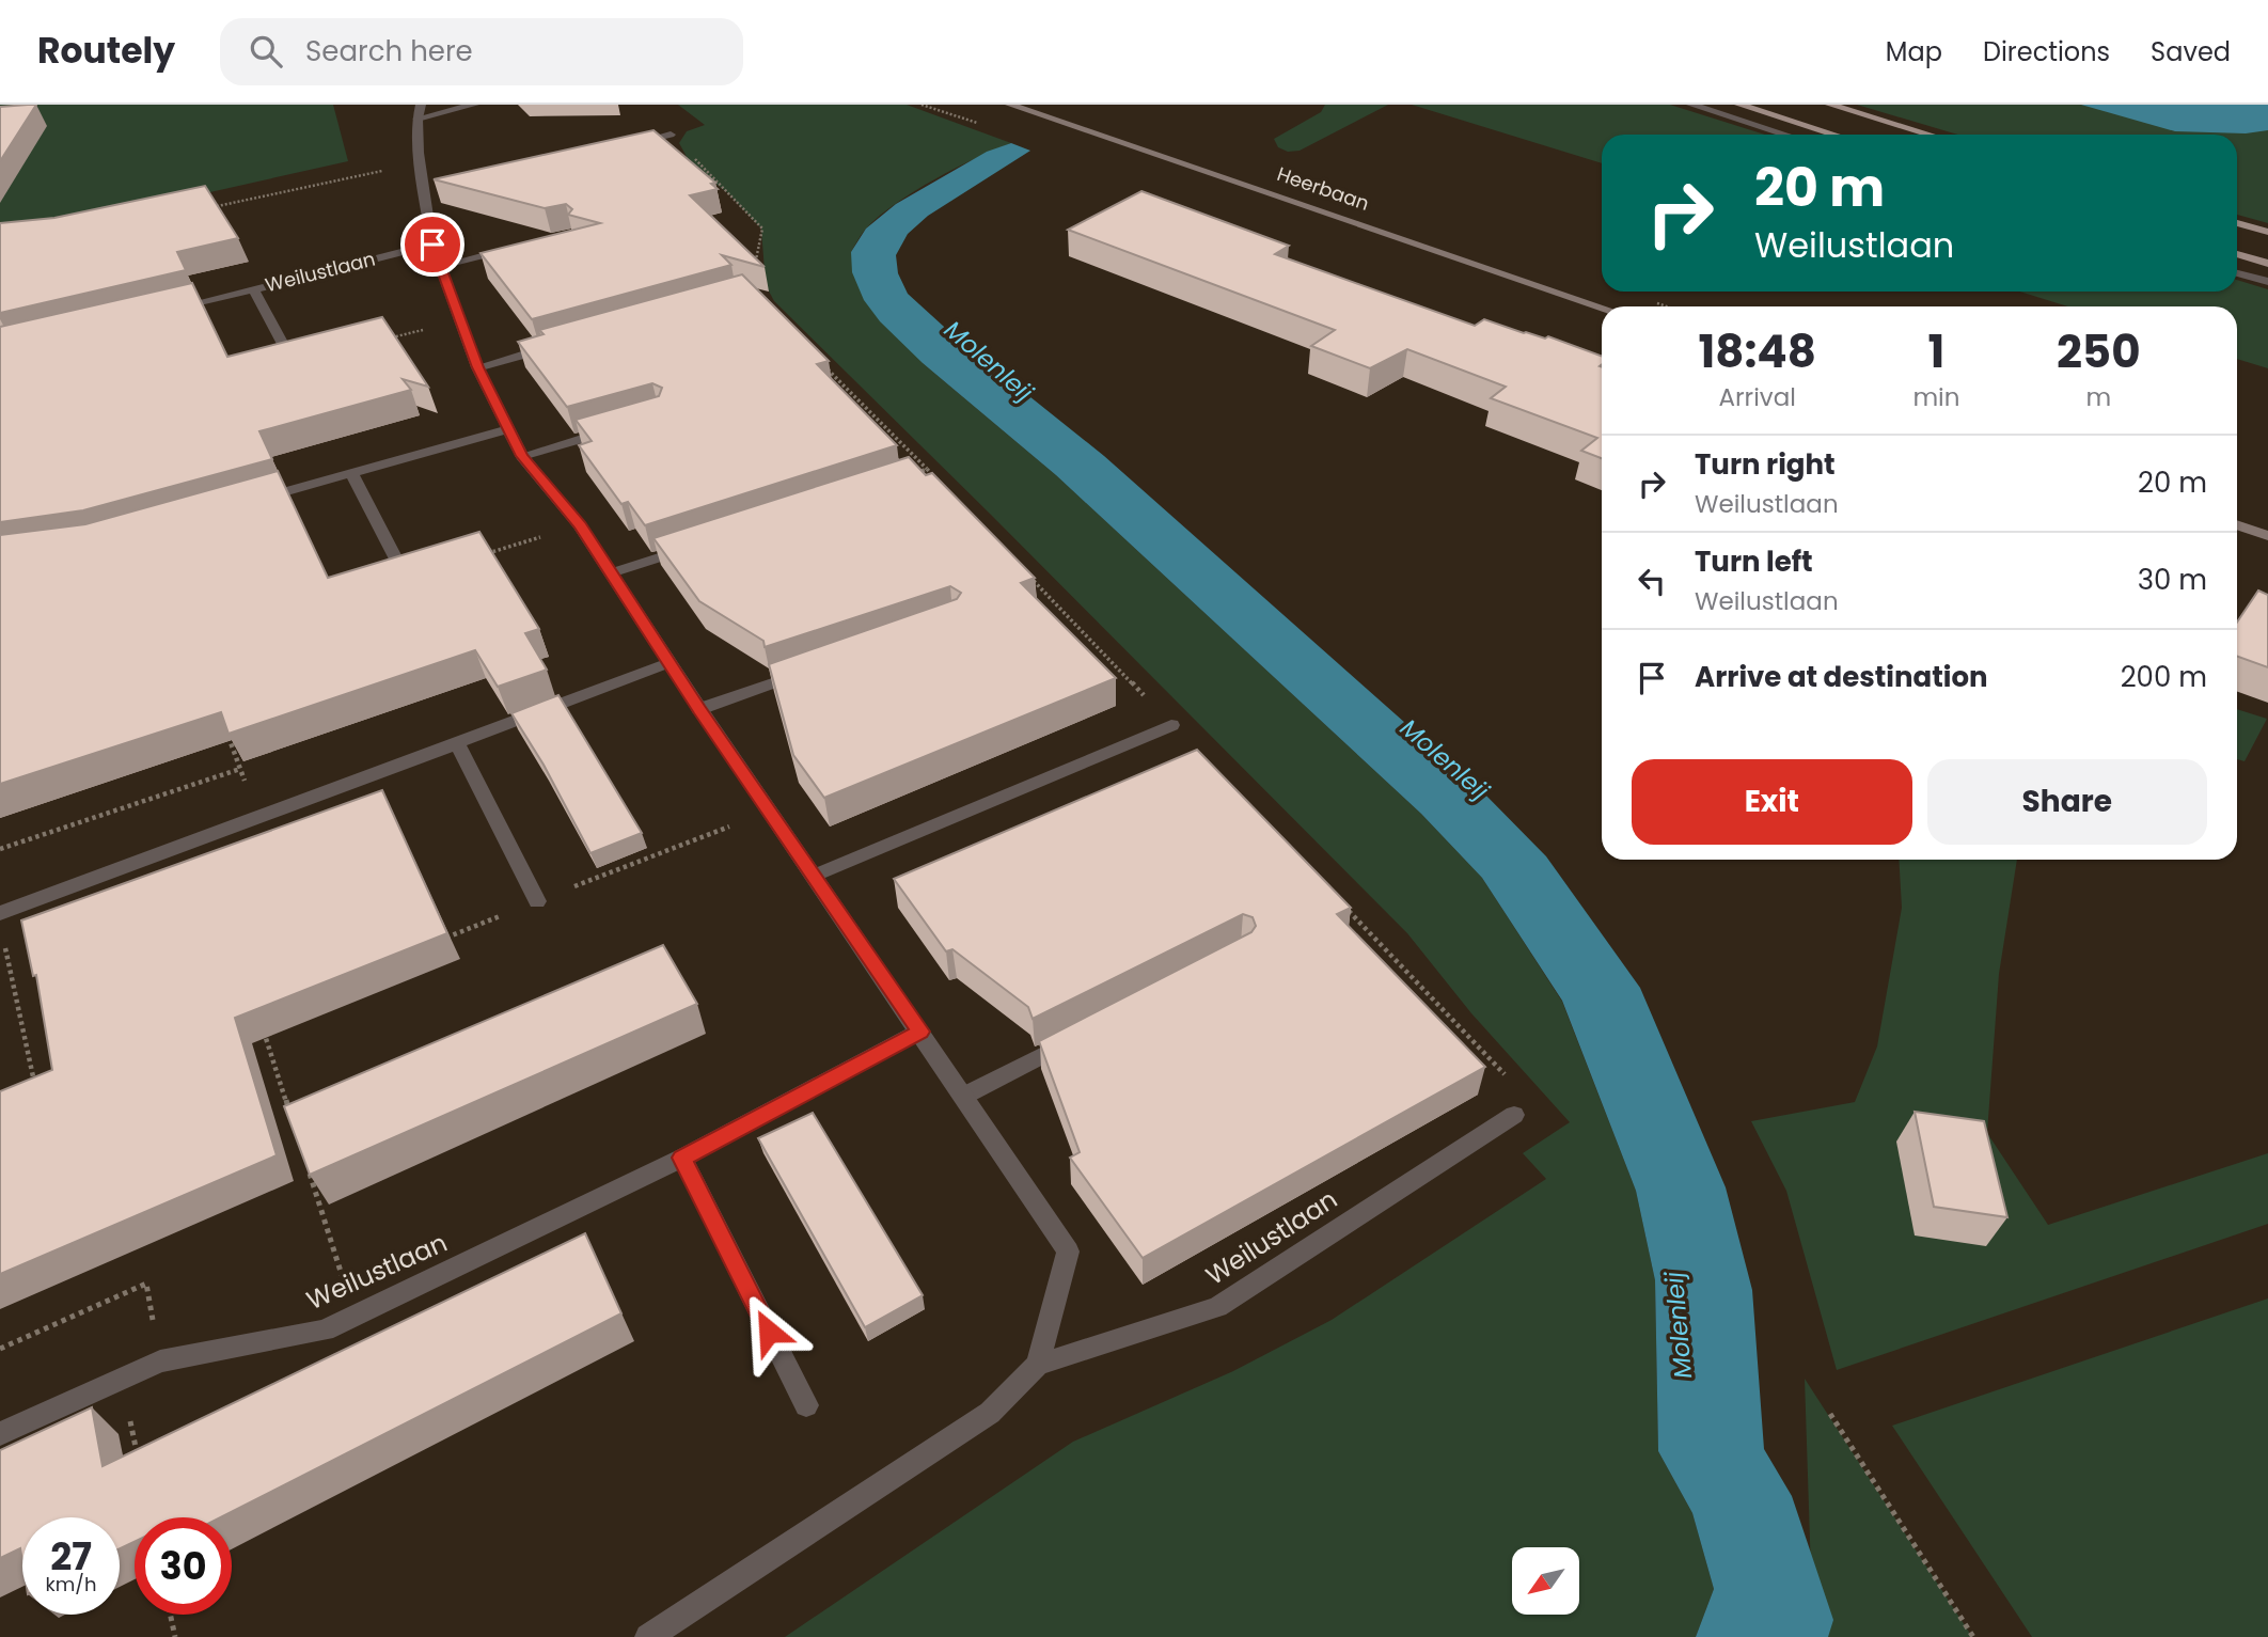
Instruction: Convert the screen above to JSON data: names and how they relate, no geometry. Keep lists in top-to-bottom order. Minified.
{"streets":{"street":["Heerbaan","Weilustlaan"]},"water":["Molenleij"],"north":"bottom left","page":{"header":"Routely","search":"Search here","nav":["Map","Directions","Saved"],"turn":["20 m","Weilustlaan"],"eta":["18:48","Arrival","1","min","250","m"],"list":[{"name":"Turn right","note":"Weilustlaan","value":"20 m"},{"name":"Turn left","note":"Weilustlaan","value":"30 m"},{"name":"Arrive at destination","value":"200 m"}],"buttons":["Exit","Share"],"speed":"27 km/h","limit":"30"}}
